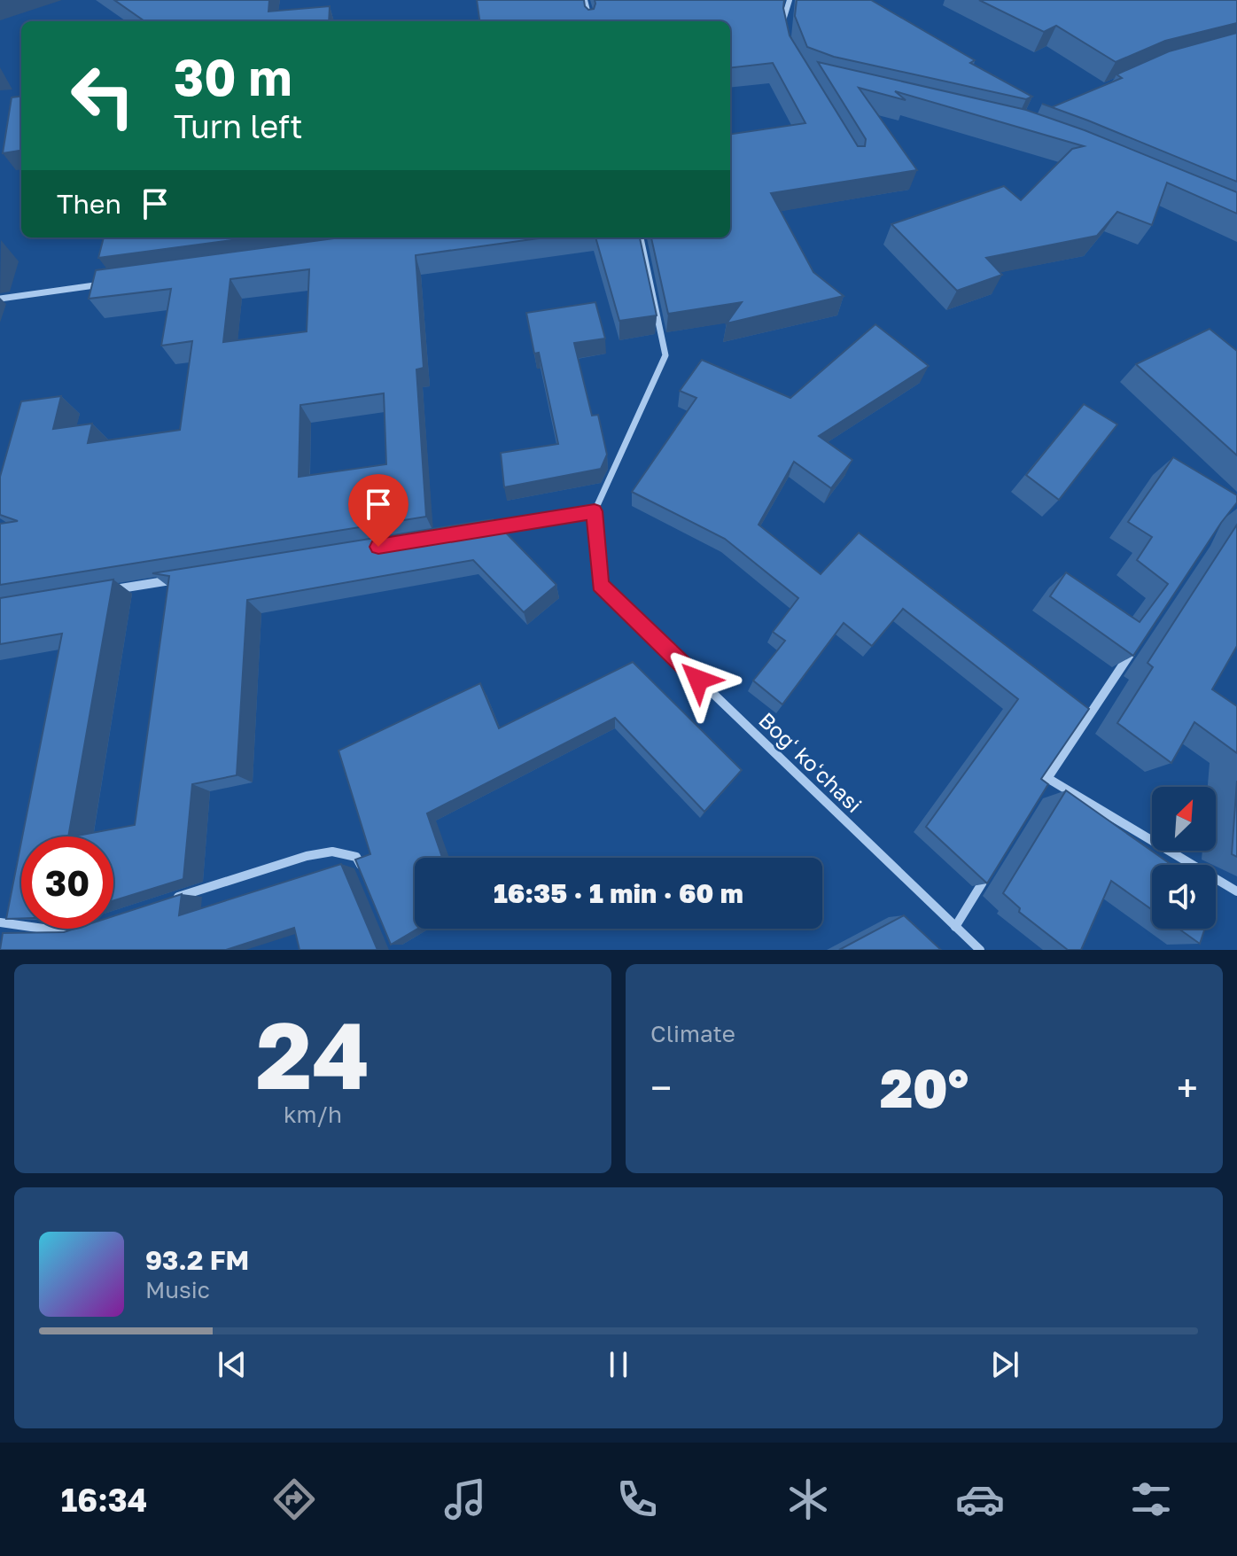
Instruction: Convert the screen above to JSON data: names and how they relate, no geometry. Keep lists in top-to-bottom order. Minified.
{"streets":{"street":["Bogʻ koʻchasi"]},"north":"top right","page":{"turn":["30 m","Turn left"],"then":"Then","limit":"30","trip":"16:35 · 1 min · 60 m","tile":[["24","km/h"],"Climate"],"heat":["−","20°","+"],"song":["93.2 FM","Music"],"tabs":"16:34"}}
